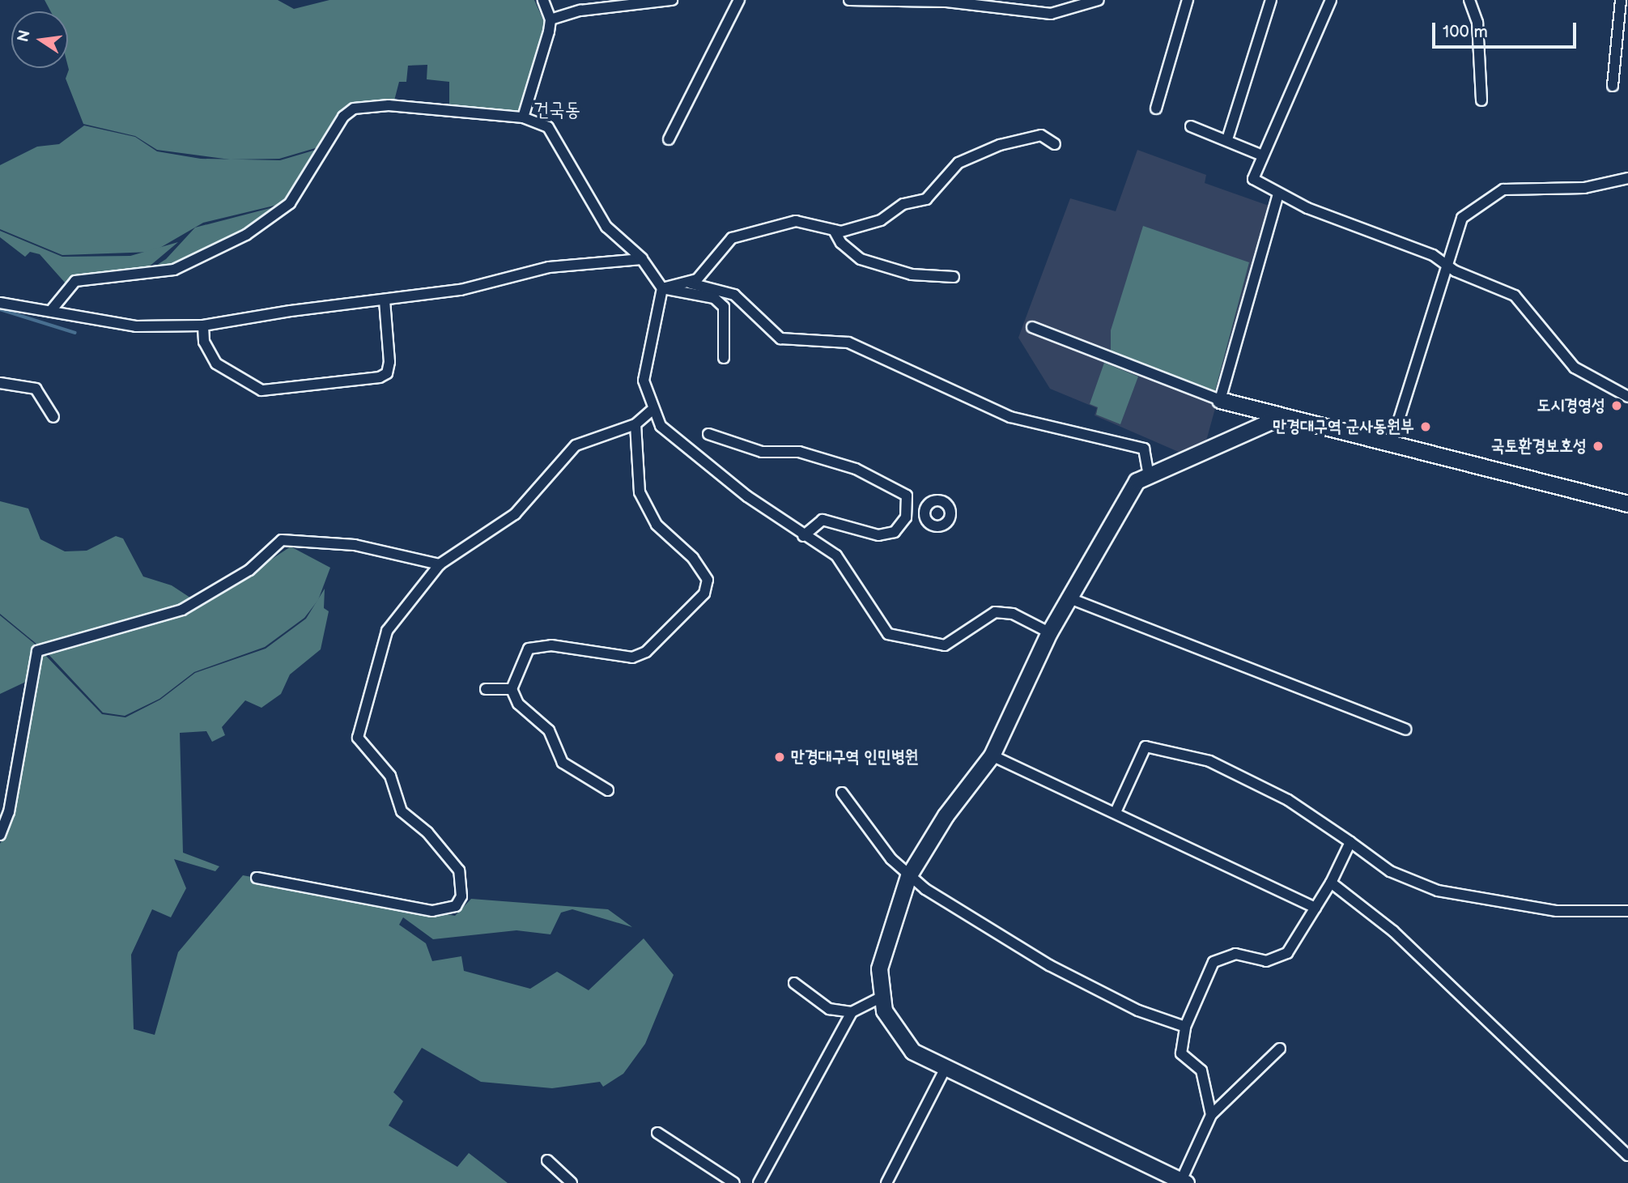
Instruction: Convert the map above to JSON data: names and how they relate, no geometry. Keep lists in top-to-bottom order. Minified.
{"districts":["건국동"],"places":["도시경영성","만경대구역 군사동원부","국토환경보호성","만경대구역 인민병원"],"scale_bar":"100 m","north":"left"}
